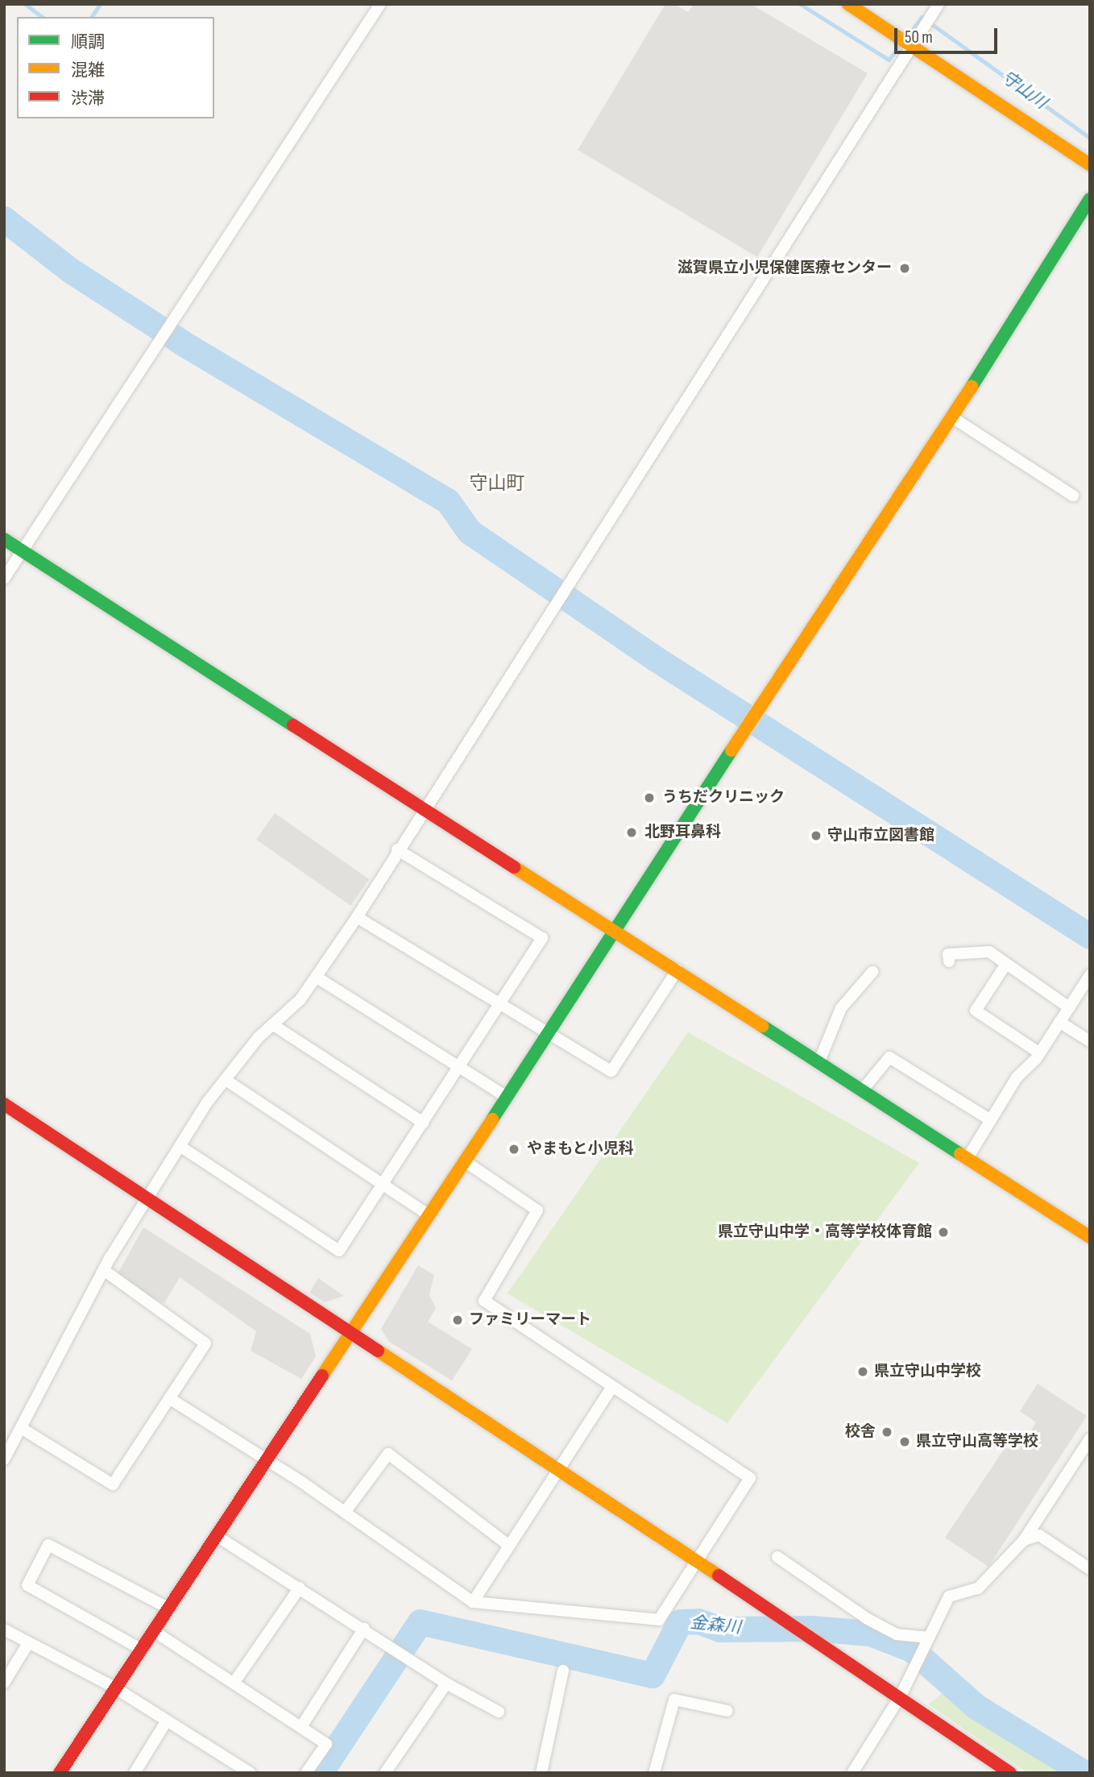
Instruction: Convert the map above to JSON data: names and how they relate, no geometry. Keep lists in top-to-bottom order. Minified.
{"districts":["守山町"],"water":["守山川","金森川"],"places":["滋賀県立小児保健医療センター","うちだクリニック","北野耳鼻科","守山市立図書館","やまもと小児科","県立守山中学・高等学校体育館","ファミリーマート","県立守山中学校","校舎","県立守山高等学校"],"legend":["順調","混雑","渋滞"],"scale_bar":"50 m"}
